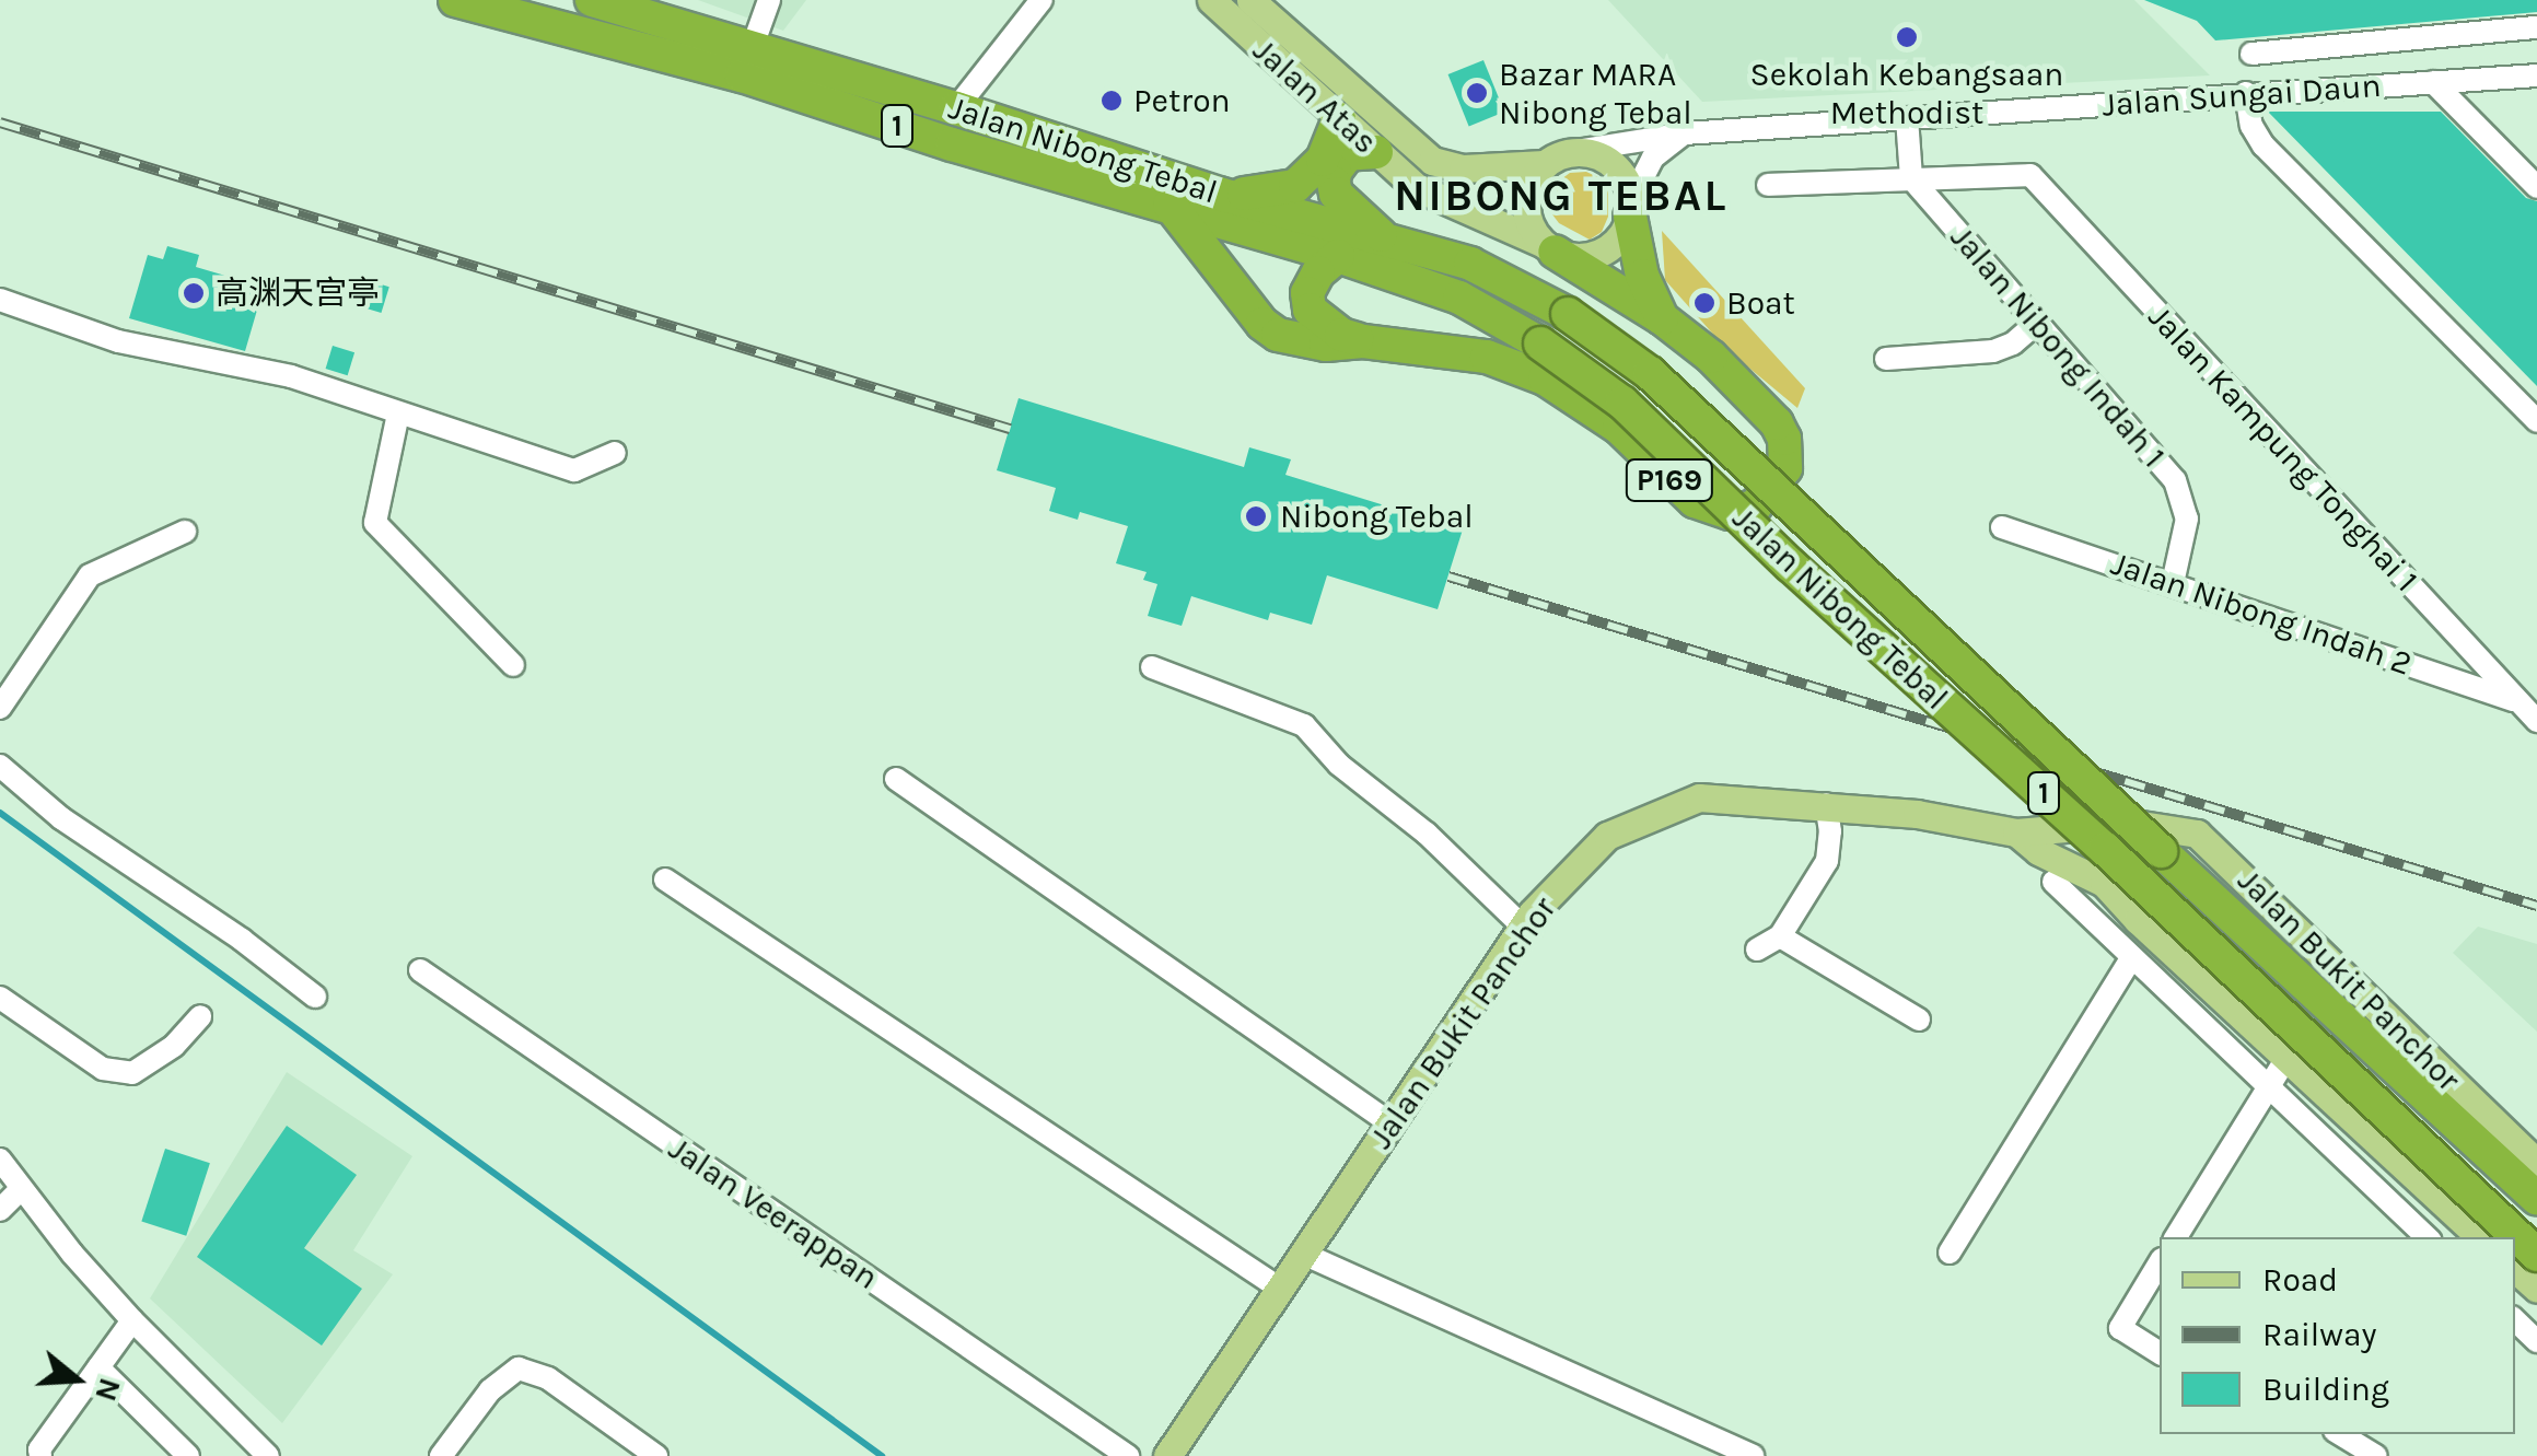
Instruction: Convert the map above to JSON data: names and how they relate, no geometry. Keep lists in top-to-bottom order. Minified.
{"streets":{"highway":["Jalan Atas","1","Jalan Nibong Tebal","P169"],"main road":["Jalan Bukit Panchor"],"street":["Jalan Sungai Daun","Jalan Nibong Indah 1","Jalan Kampung Tonghai 1","Jalan Nibong Indah 2","Jalan Veerappan"]},"crossings":[["Jalan Sungai Daun","Jalan Atas"],["Jalan Atas","P169"],["Jalan Nibong Tebal","P169"],["Jalan Nibong Indah 1","Jalan Kampung Tonghai 1"],["Jalan Nibong Indah 1","Jalan Nibong Indah 2"],["Jalan Kampung Tonghai 1","Jalan Nibong Indah 2"]],"districts":["NIBONG TEBAL"],"places":["Sekolah Kebangsaan Methodist","Bazar MARA Nibong Tebal","Petron","高渊天宫亭","Boat","Nibong Tebal"],"legend":["Road","Railway","Building"],"north":"right"}
